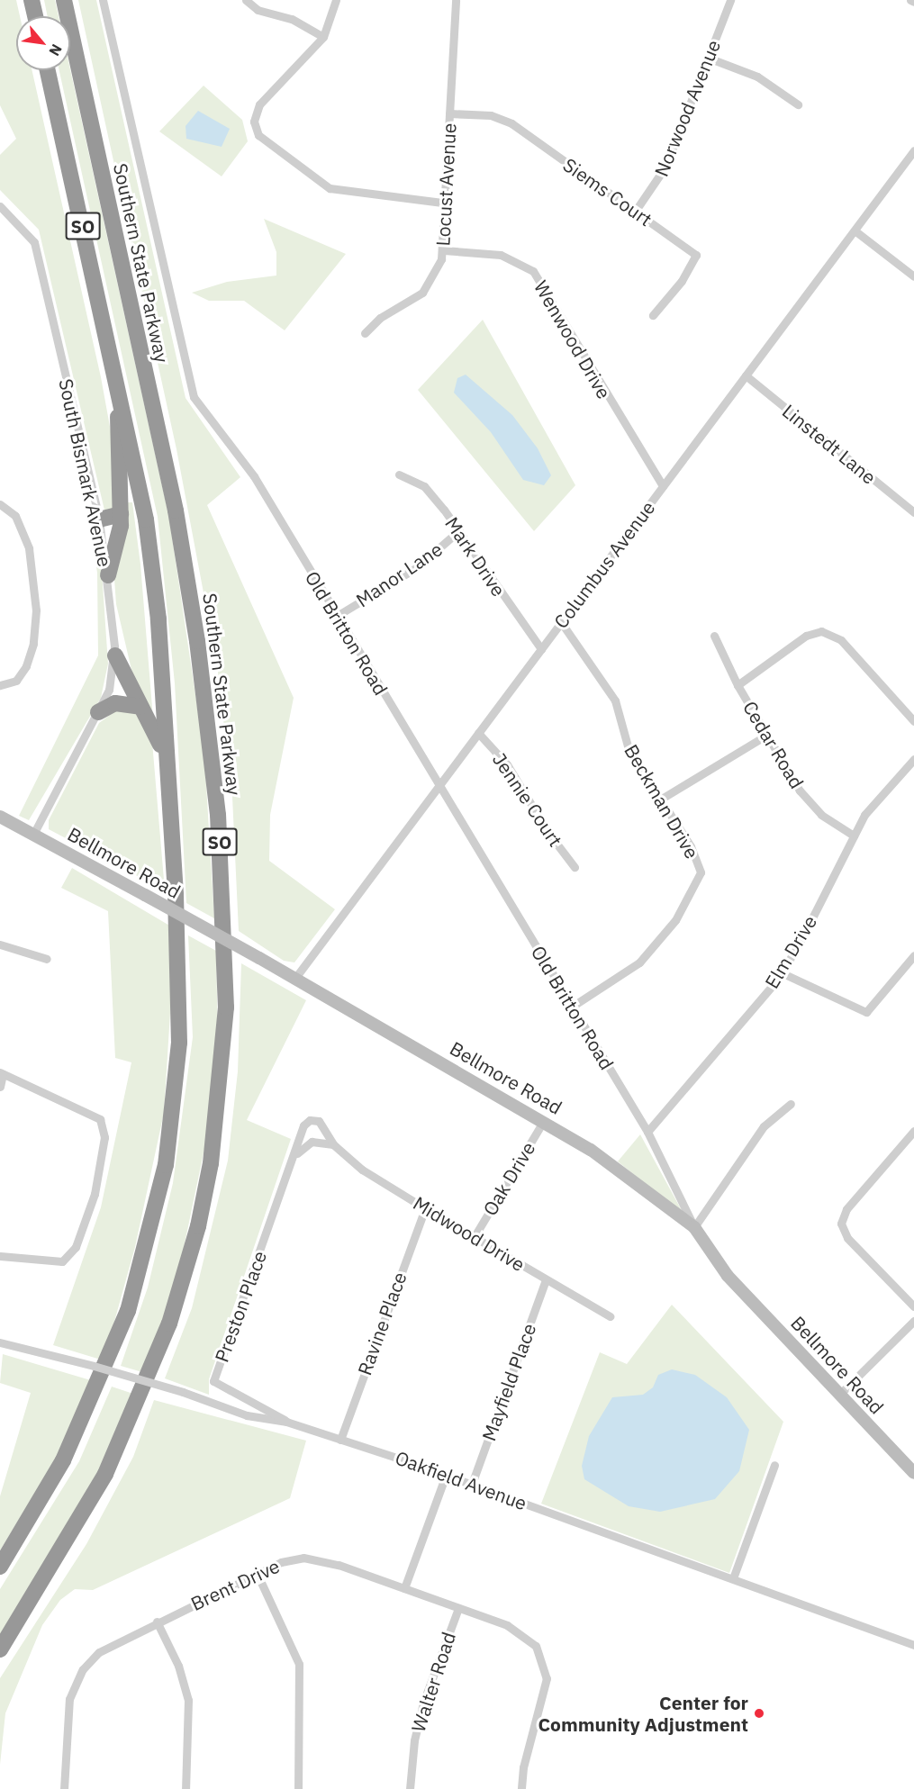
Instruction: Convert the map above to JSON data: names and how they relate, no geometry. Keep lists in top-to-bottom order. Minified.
{"streets":{"highway":["SO","Southern State Parkway"],"main road":["Bellmore Road"],"street":["Norwood Avenue","Locust Avenue","Siems Court","Wenwood Drive","Linstedt Lane","South Bismark Avenue","Mark Drive","Columbus Avenue","Manor Lane","Old Britton Road","Cedar Road","Jennie Court","Beckman Drive","Elm Drive","Oak Drive","Midwood Drive","Preston Place","Ravine Place","Mayfield Place","Oakfield Avenue","Brent Drive","Walter Road"]},"crossings":[["Norwood Avenue","Siems Court"],["Locust Avenue","Siems Court"],["Locust Avenue","Wenwood Drive"],["Wenwood Drive","Columbus Avenue"],["Linstedt Lane","Columbus Avenue"],["South Bismark Avenue","Bellmore Road"],["Mark Drive","Columbus Avenue"],["Mark Drive","Manor Lane"],["Columbus Avenue","Old Britton Road"],["Columbus Avenue","Jennie Court"],["Columbus Avenue","Beckman Drive"],["Columbus Avenue","Bellmore Road"],["Manor Lane","Old Britton Road"],["Old Britton Road","Beckman Drive"],["Old Britton Road","Bellmore Road"],["Old Britton Road","Elm Drive"],["Cedar Road","Elm Drive"],["Bellmore Road","Oak Drive"],["Oak Drive","Midwood Drive"],["Midwood Drive","Preston Place"],["Midwood Drive","Ravine Place"],["Midwood Drive","Mayfield Place"],["Preston Place","Oakfield Avenue"],["Ravine Place","Oakfield Avenue"],["Mayfield Place","Oakfield Avenue"],["Brent Drive","Walter Road"]],"places":["Center for Community Adjustment"],"north":"bottom right"}
